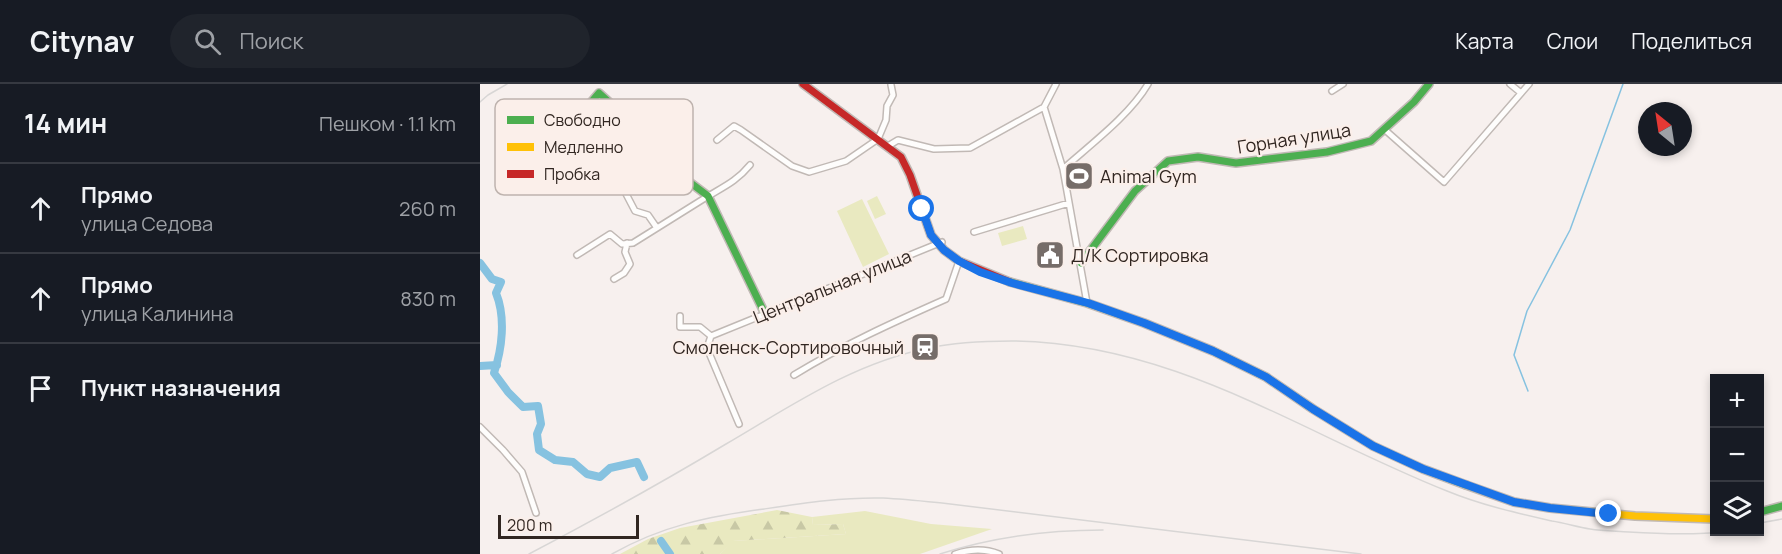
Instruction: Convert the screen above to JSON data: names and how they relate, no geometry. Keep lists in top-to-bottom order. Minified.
{"streets":{"street":["Горная улица","Центральная улица"]},"places":{"sports":["Animal Gym"],"public building":["Д/К Сортировка"],"station":["Смоленск-Сортировочный"]},"legend":["Свободно","Медленно","Пробка"],"scale_bar":"200 m","north":"top left","page":{"header":"Citynav","search":"Поиск","nav":["Карта","Слои","Поделиться"],"heading":["14 мин","Пешком · 1.1 km"],"list":[["Прямо","улица Седова","260 m"],["Прямо","улица Калинина","830 m"],"Пункт назначения"],"map_buttons":["+","−"],"scale":"200 m"}}
